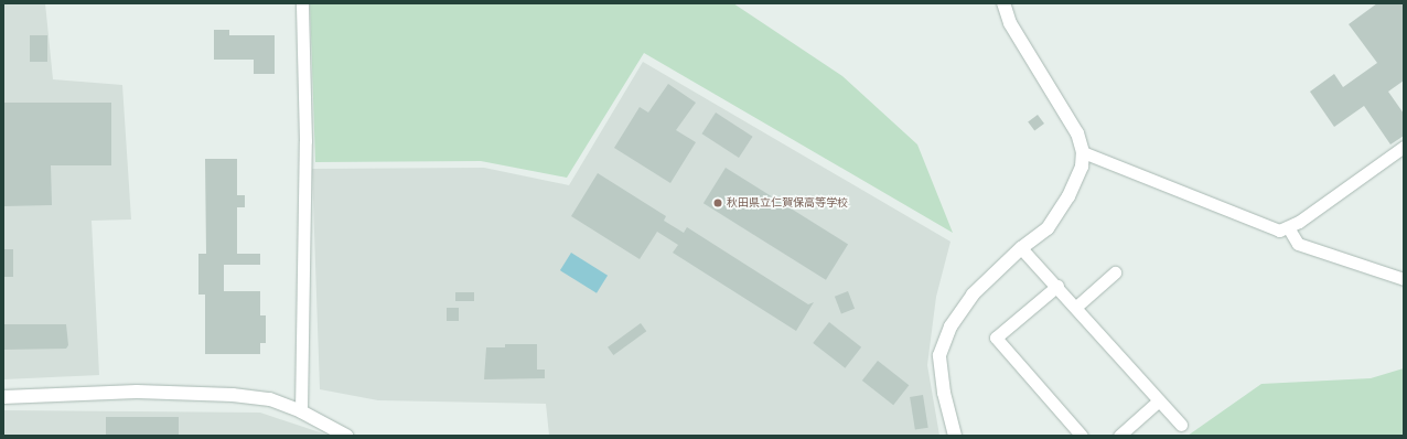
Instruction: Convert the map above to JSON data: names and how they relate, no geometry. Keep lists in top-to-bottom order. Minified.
{"places":["秋田県立仁賀保高等学校"]}
